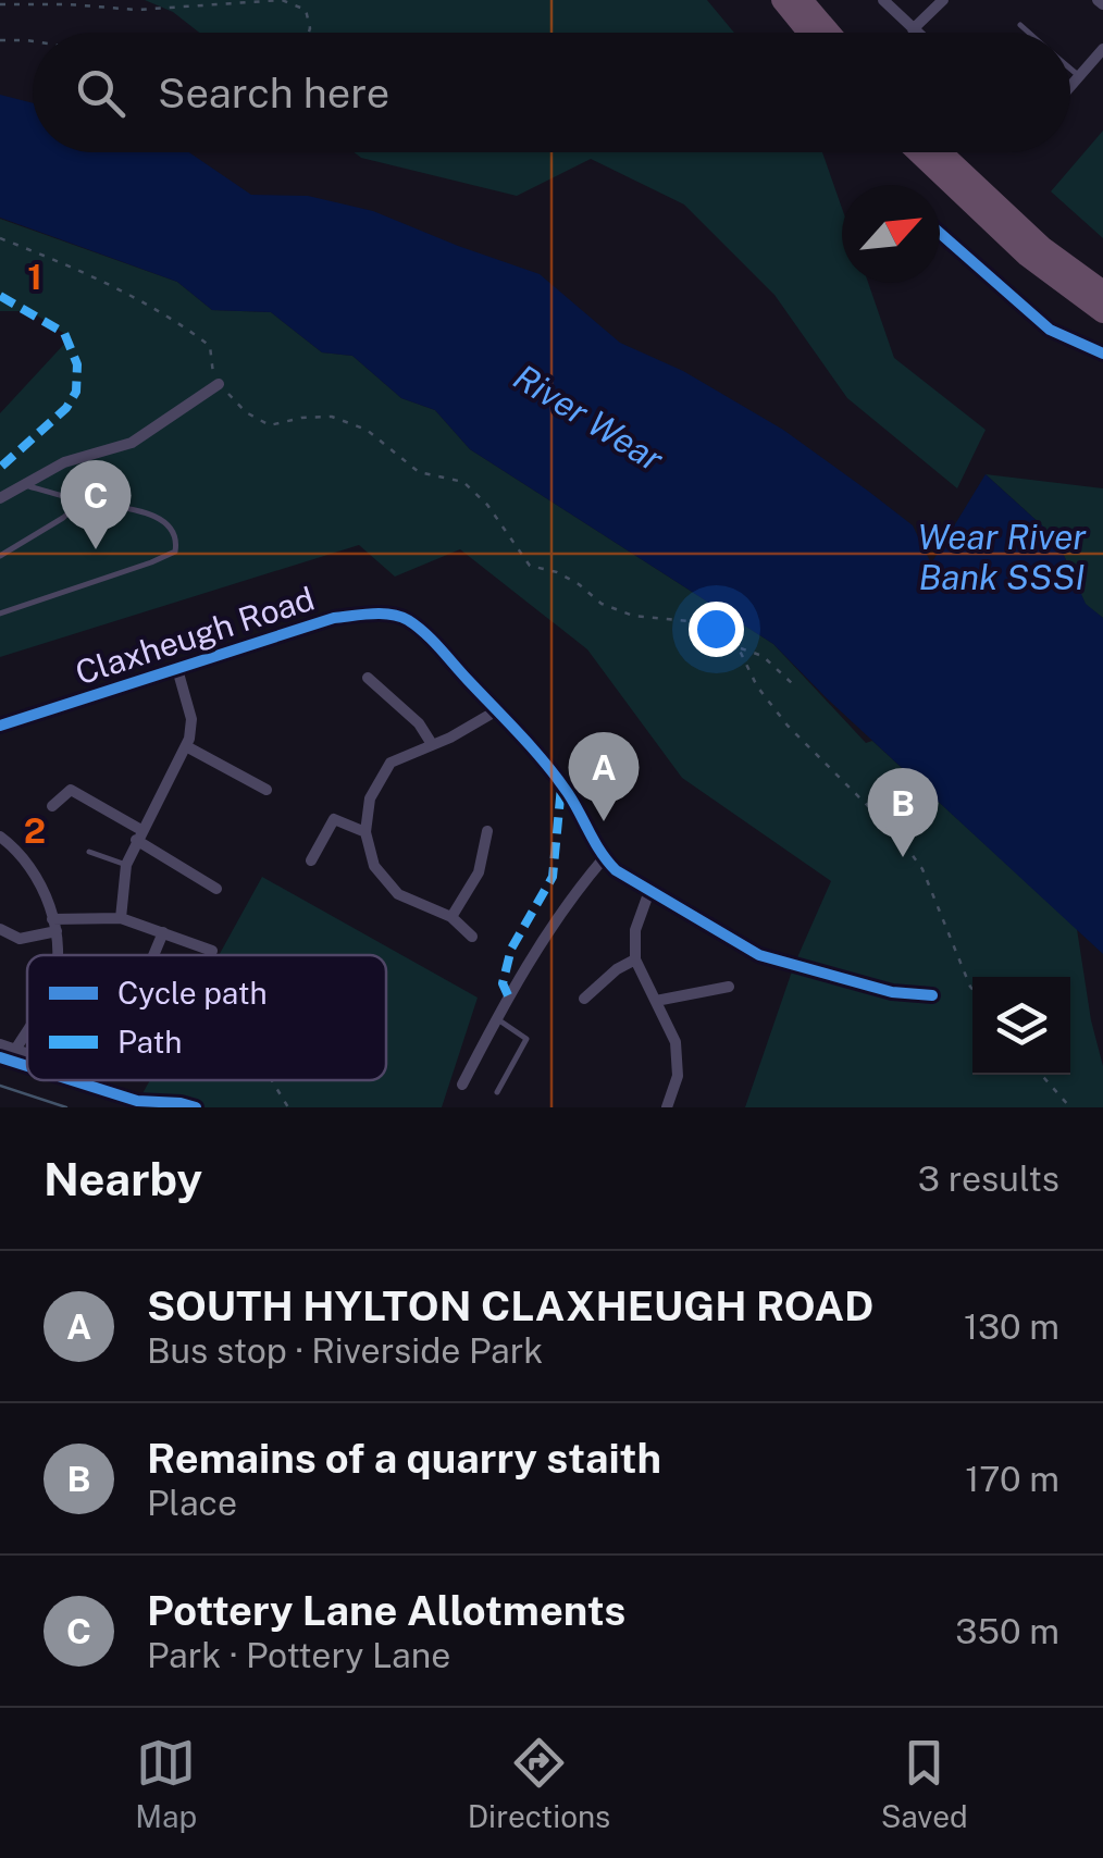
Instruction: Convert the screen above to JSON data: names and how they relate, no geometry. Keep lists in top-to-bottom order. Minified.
{"streets":{"street":["Claxheugh Road"]},"water":["River Wear","Wear River Bank SSSI"],"legend":["Cycle path","Path"],"north":"top right","page":{"search":"Search here","pins":["C","A","B"],"heading":["Nearby","3 results"],"list":[{"mark":"A","name":"SOUTH HYLTON CLAXHEUGH ROAD","note":"Bus stop · Riverside Park","value":"130 m"},{"mark":"B","name":"Remains of a quarry staith","note":"Place","value":"170 m"},{"mark":"C","name":"Pottery Lane Allotments","note":"Park · Pottery Lane","value":"350 m"}],"nav":["Map","Directions","Saved"]},"grid":{"rows":["1","2"]}}
